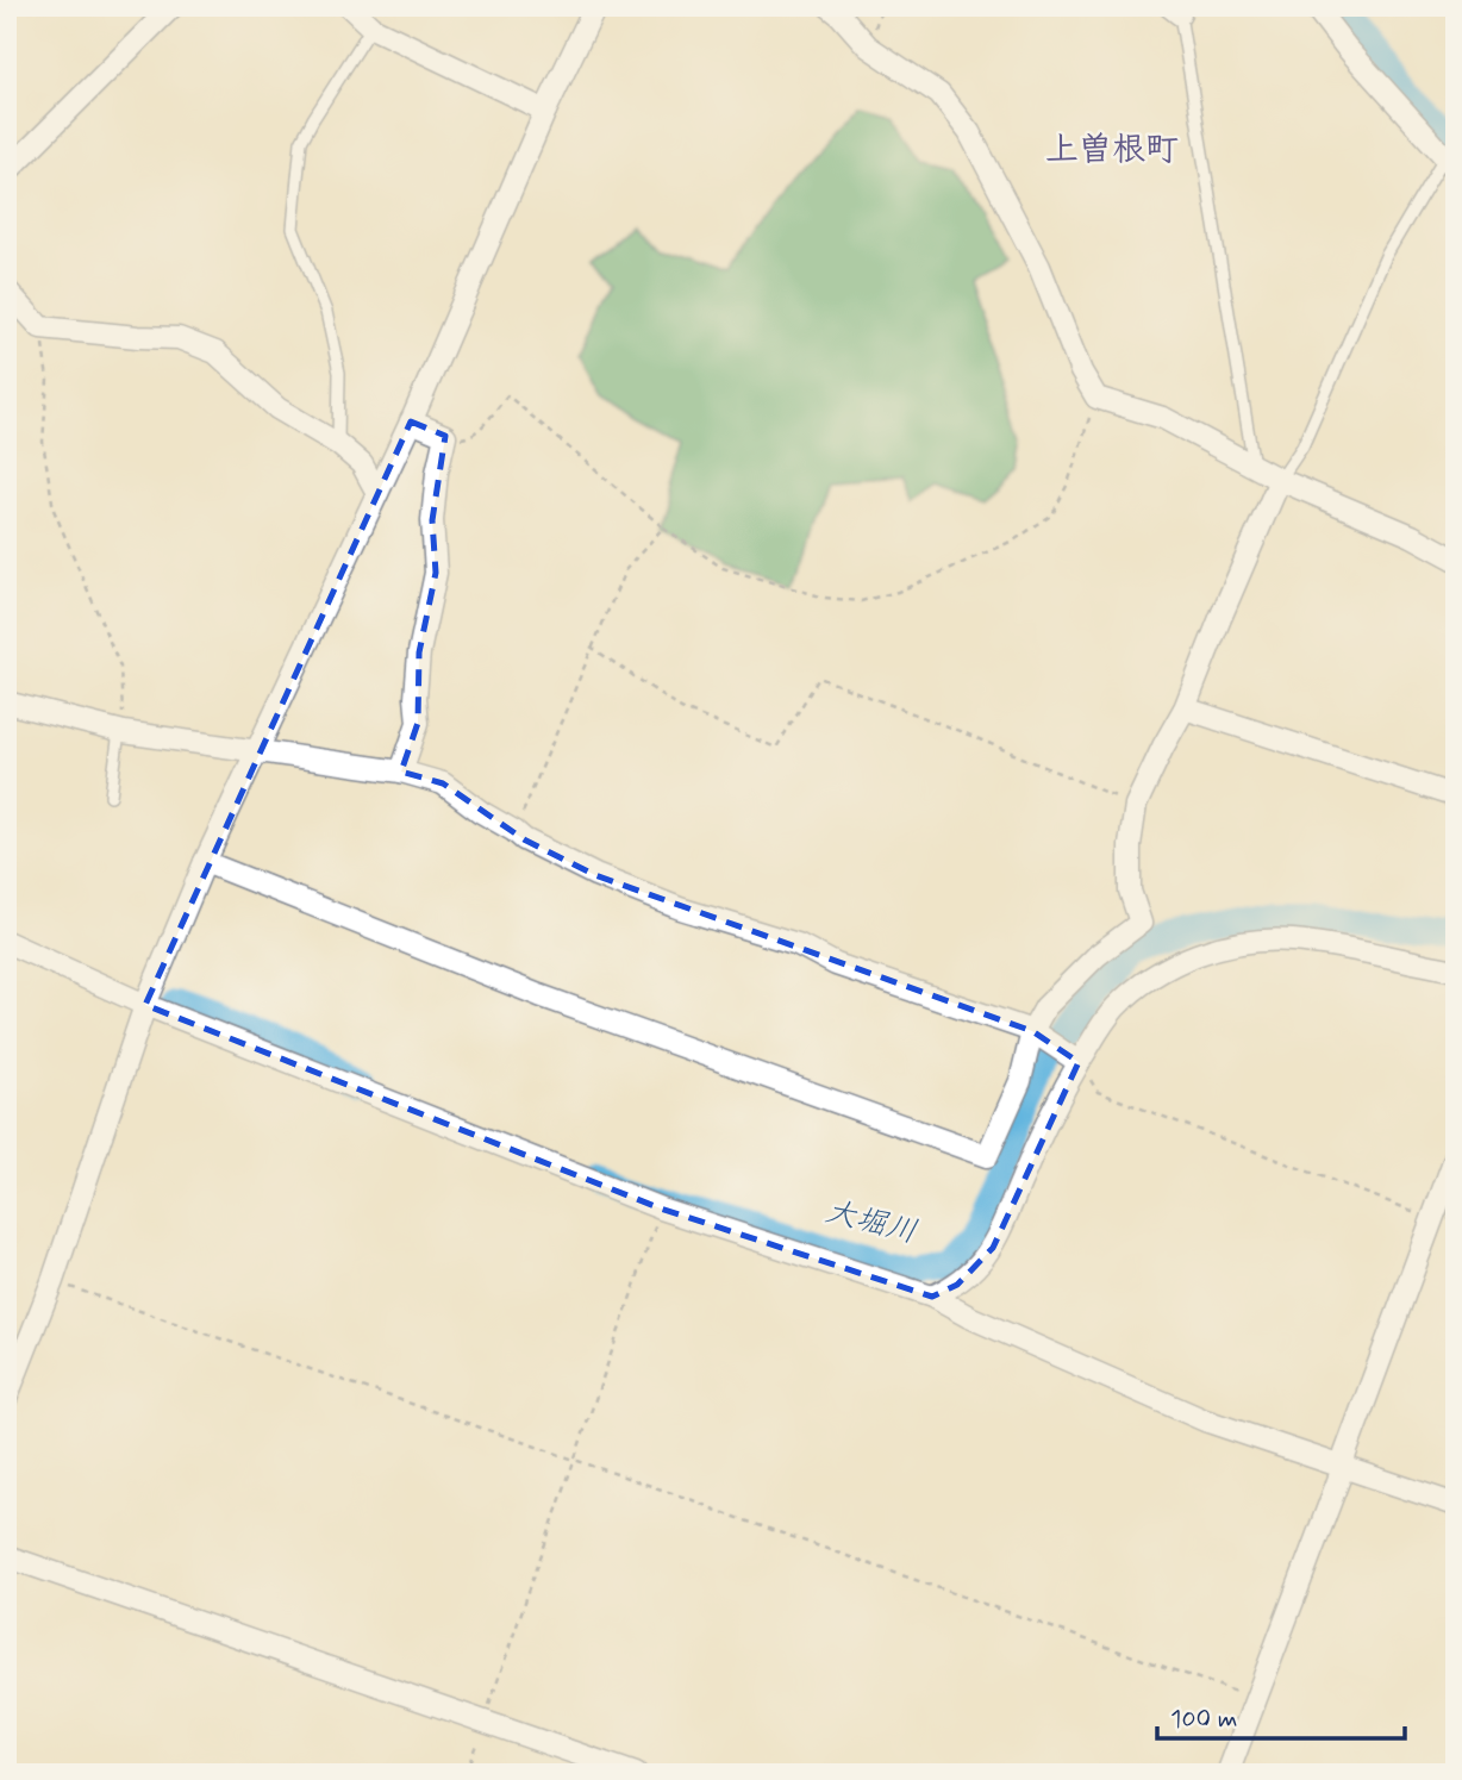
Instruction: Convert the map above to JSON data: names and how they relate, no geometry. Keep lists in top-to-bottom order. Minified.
{"districts":["上曽根町"],"water":["大堀川"],"scale_bar":"100 m"}
